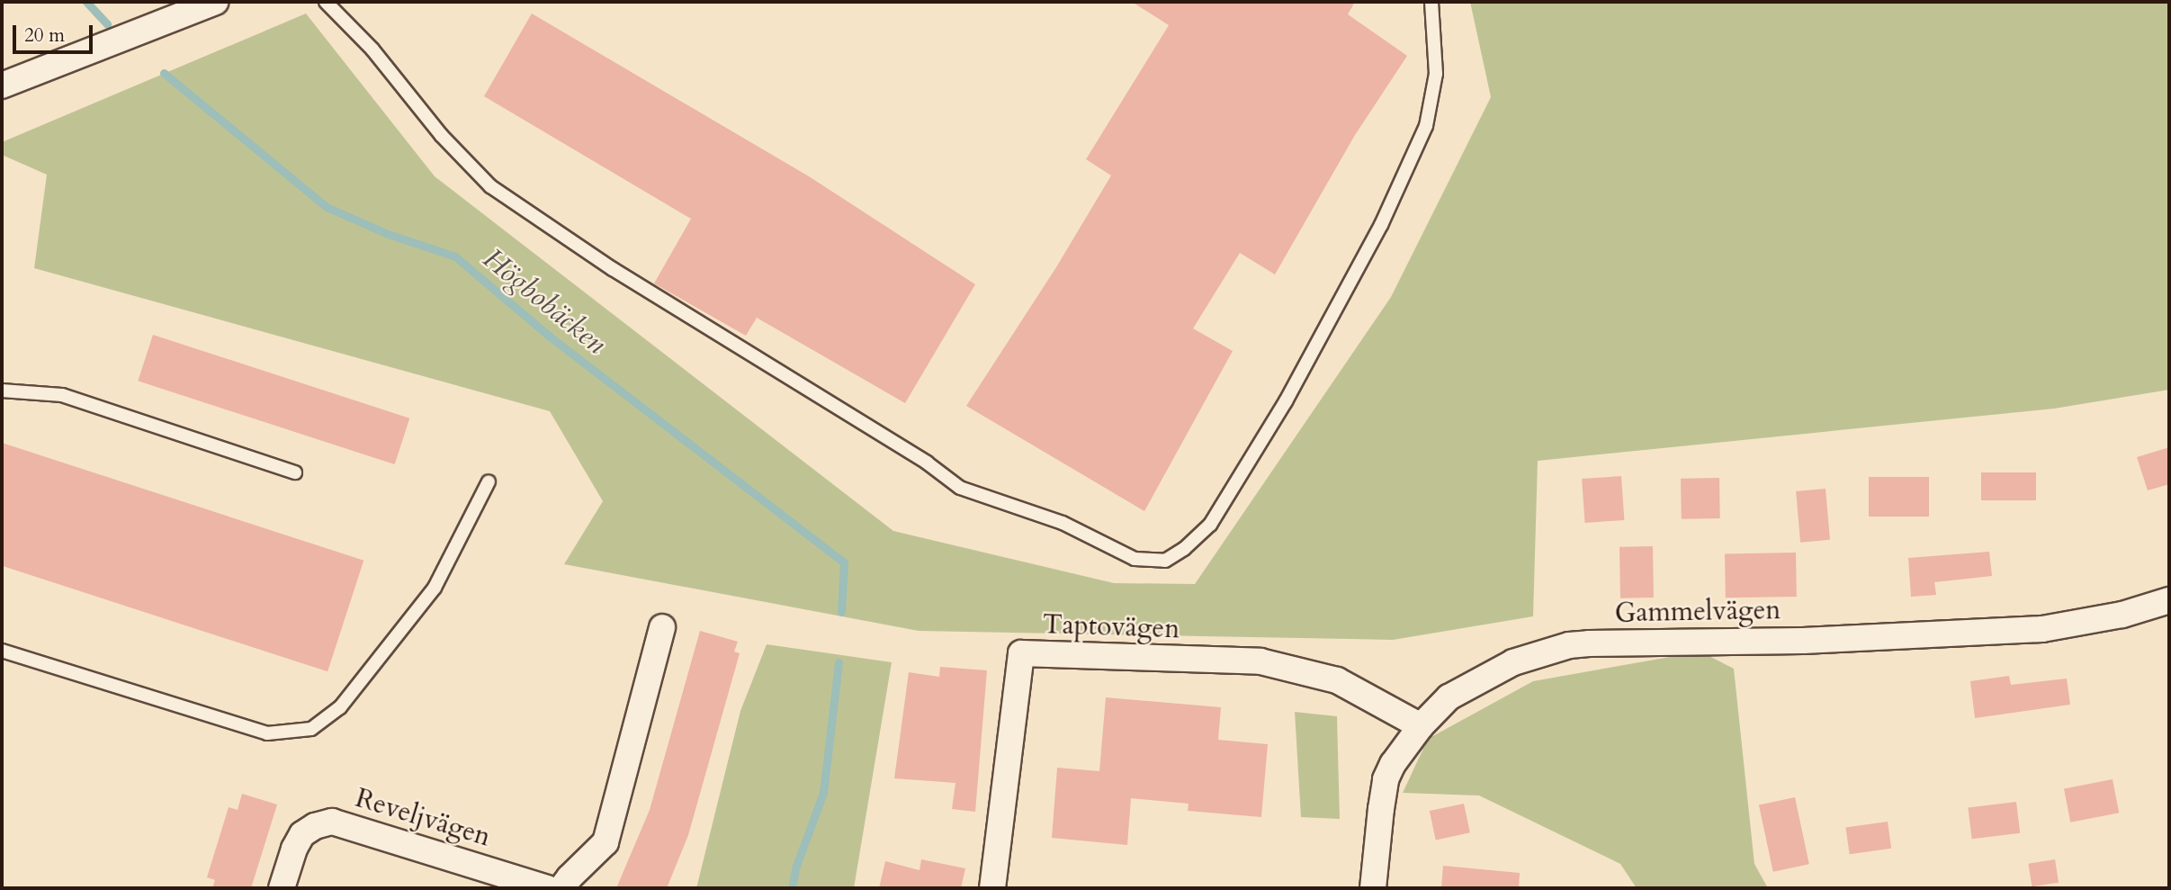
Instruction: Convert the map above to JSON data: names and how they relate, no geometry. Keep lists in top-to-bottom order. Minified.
{"streets":{"street":["Gammelvägen","Taptovägen","Reveljvägen"]},"crossings":[["Gammelvägen","Taptovägen"]],"water":["Högbobäcken"],"scale_bar":"20 m"}
